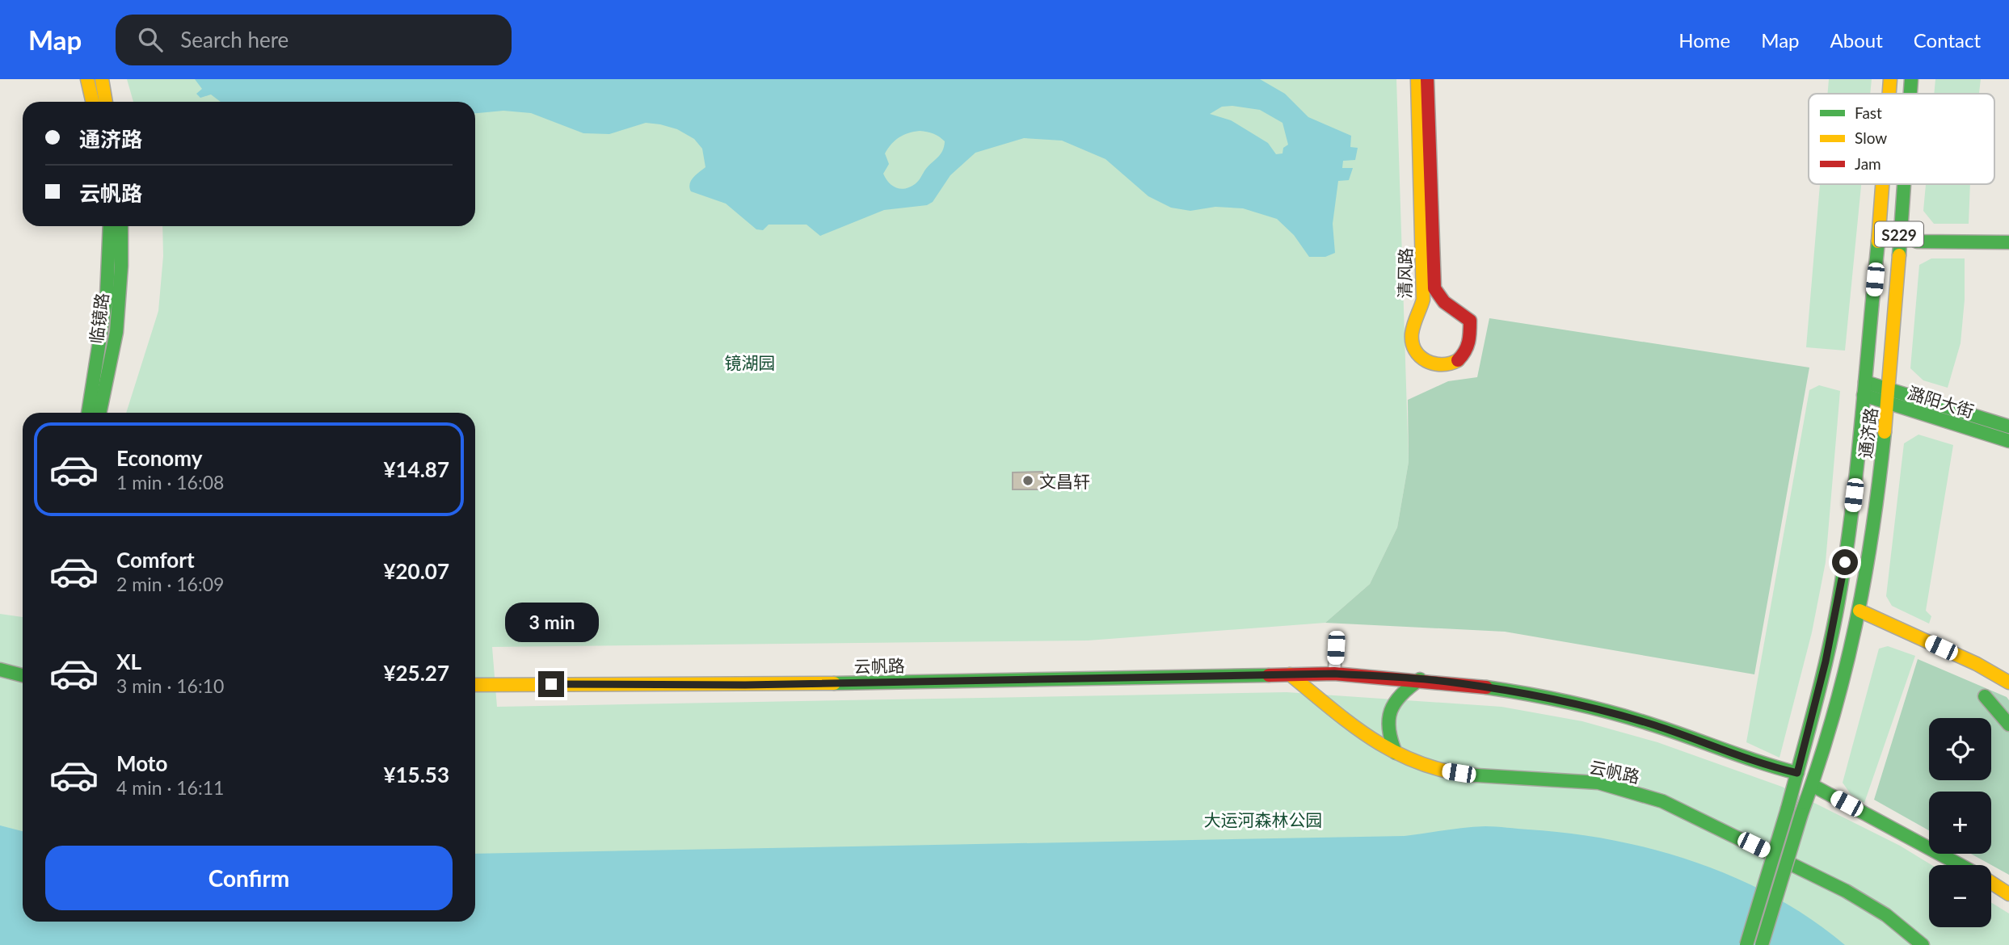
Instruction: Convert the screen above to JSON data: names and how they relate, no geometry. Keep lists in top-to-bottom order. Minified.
{"streets":{"street":["S229","清风路","临镜路","潞阳大街","通济路","云帆路"]},"crossings":[["潞阳大街","通济路"],["通济路","云帆路"]],"parks":["镜湖园","大运河森林公园"],"places":["文昌轩"],"legend":["Fast","Slow","Jam"],"page":{"header":"Map","search":"Search here","nav":["Home","Map","About","Contact"],"banner":["通济路","云帆路"],"list":[{"name":"Economy","note":"1 min · 16:08","value":"¥14.87"},{"name":"Comfort","note":"2 min · 16:09","value":"¥20.07"},{"name":"XL","note":"3 min · 16:10","value":"¥25.27"},{"name":"Moto","note":"4 min · 16:11","value":"¥15.53"}],"bubble":"3 min","map_buttons":["+","−"],"buttons":"Confirm"}}
